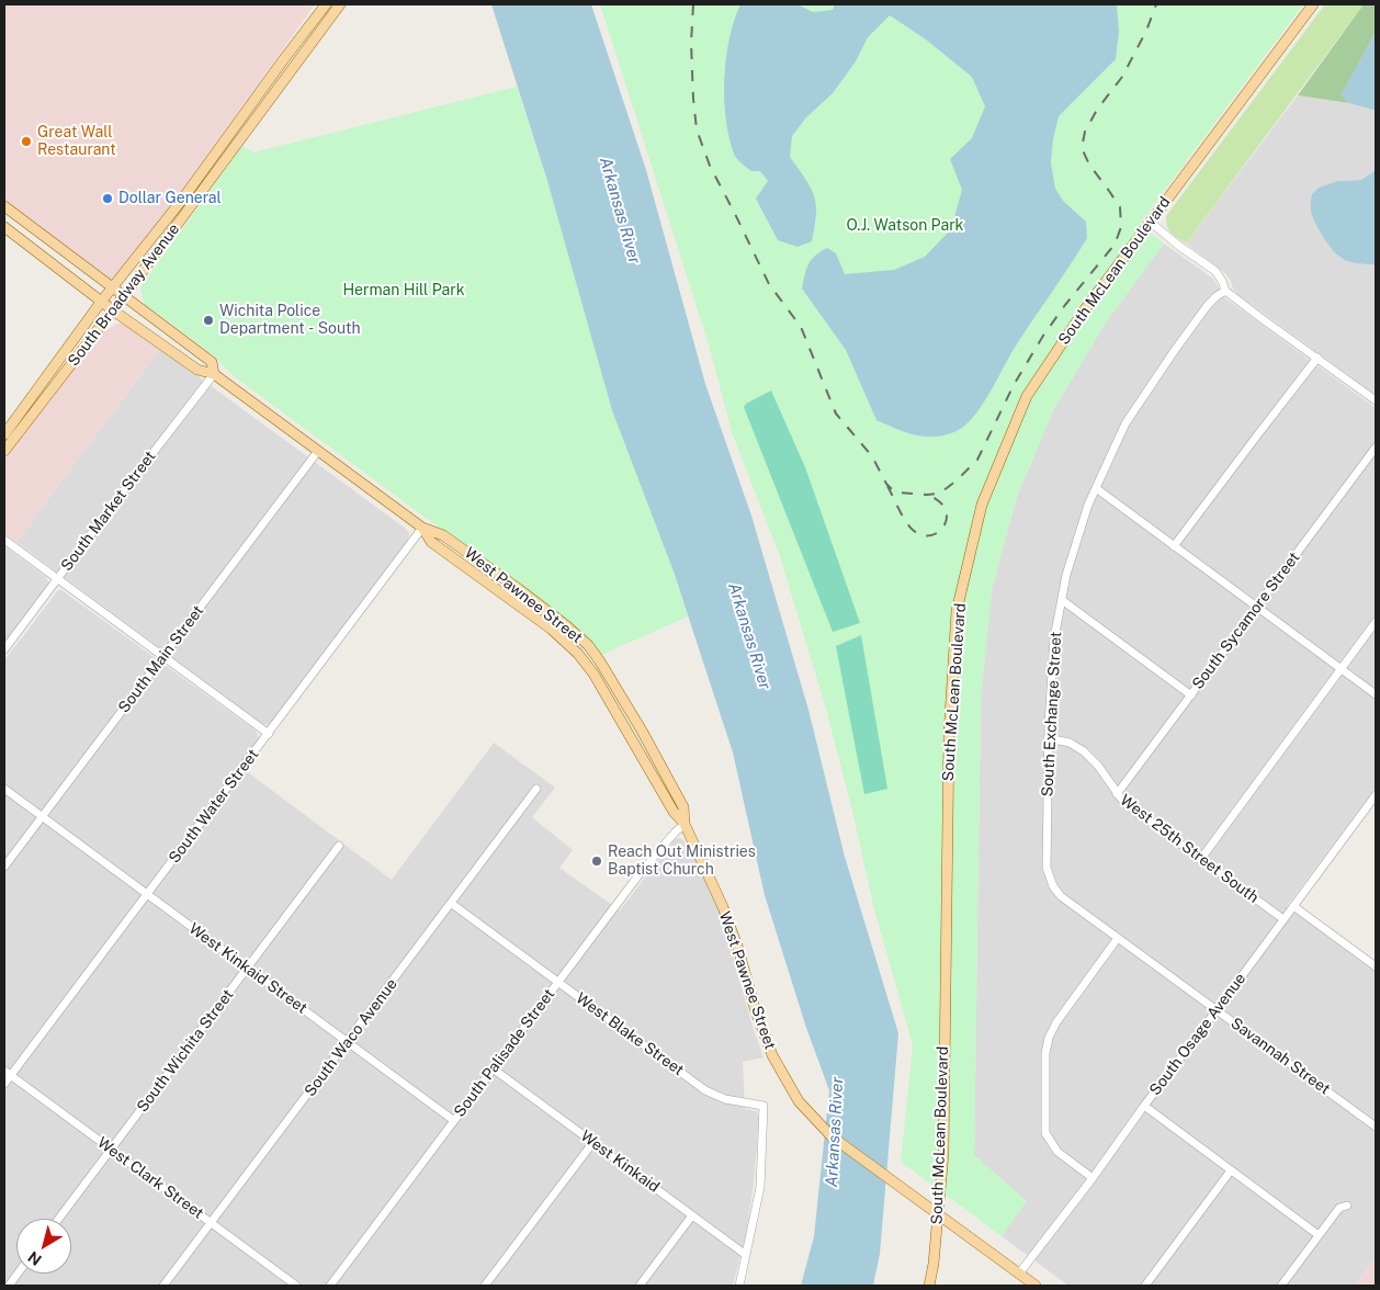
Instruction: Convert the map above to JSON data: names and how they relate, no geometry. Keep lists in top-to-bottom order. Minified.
{"streets":{"main road":["South McLean Boulevard","South Broadway Avenue","West Pawnee Street"],"street":["South Market Street","South Sycamore Street","South Main Street","South Exchange Street","South Water Street","West 25th Street South","West Kinkaid Street","West Blake Street","South Osage Avenue","South Waco Avenue","South Wichita Street","South Palisade Street","Savannah Street","West Kinkaid","West Clark Street"]},"crossings":[["South McLean Boulevard","West Pawnee Street"],["South Market Street","West Pawnee Street"],["West Pawnee Street","South Main Street"],["West Pawnee Street","South Water Street"],["West Pawnee Street","South Osage Avenue"],["West Pawnee Street","South Palisade Street"],["South Sycamore Street","West 25th Street South"],["South Main Street","West Kinkaid Street"],["South Exchange Street","West 25th Street South"],["South Exchange Street","Savannah Street"],["South Water Street","West Kinkaid Street"],["South Water Street","West Clark Street"],["West 25th Street South","South Osage Avenue"],["West Kinkaid Street","South Waco Avenue"],["West Kinkaid Street","South Wichita Street"],["West Kinkaid Street","South Palisade Street"],["West Blake Street","South Waco Avenue"],["West Blake Street","South Palisade Street"],["West Blake Street","West Kinkaid"],["South Osage Avenue","Savannah Street"],["South Waco Avenue","West Clark Street"],["South Wichita Street","West Clark Street"],["South Palisade Street","West Kinkaid"]],"water":["Arkansas River"],"parks":["O.J. Watson Park","Herman Hill Park"],"places":["Great Wall Restaurant","Dollar General","Wichita Police Department - South","Reach Out Ministries Baptist Church"],"north":"bottom left"}
